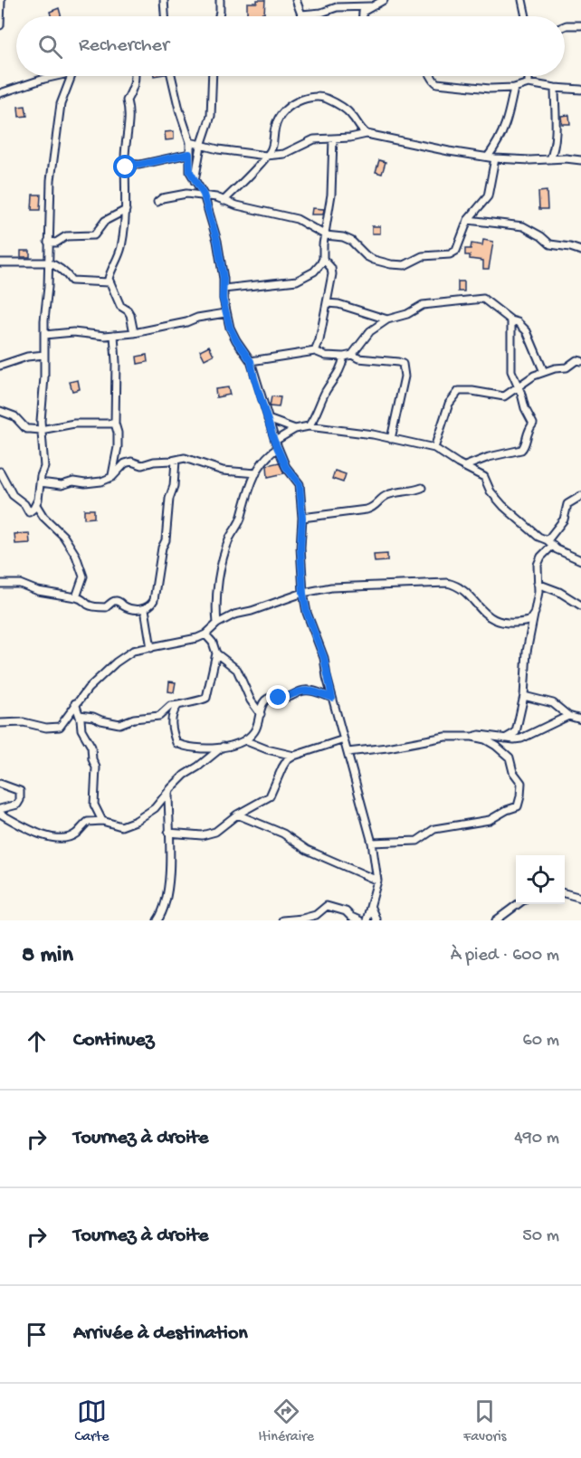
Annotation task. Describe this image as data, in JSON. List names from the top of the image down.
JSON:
{
  "page": {
    "search": "Rechercher",
    "heading": ["8 min", "À pied · 600 m"],
    "list": [
      ["Continuez", "60 m"],
      ["Tournez à droite", "490 m"],
      ["Tournez à droite", "50 m"],
      "Arrivée à destination"
    ],
    "nav": ["Carte", "Itinéraire", "Favoris"]
  }
}
